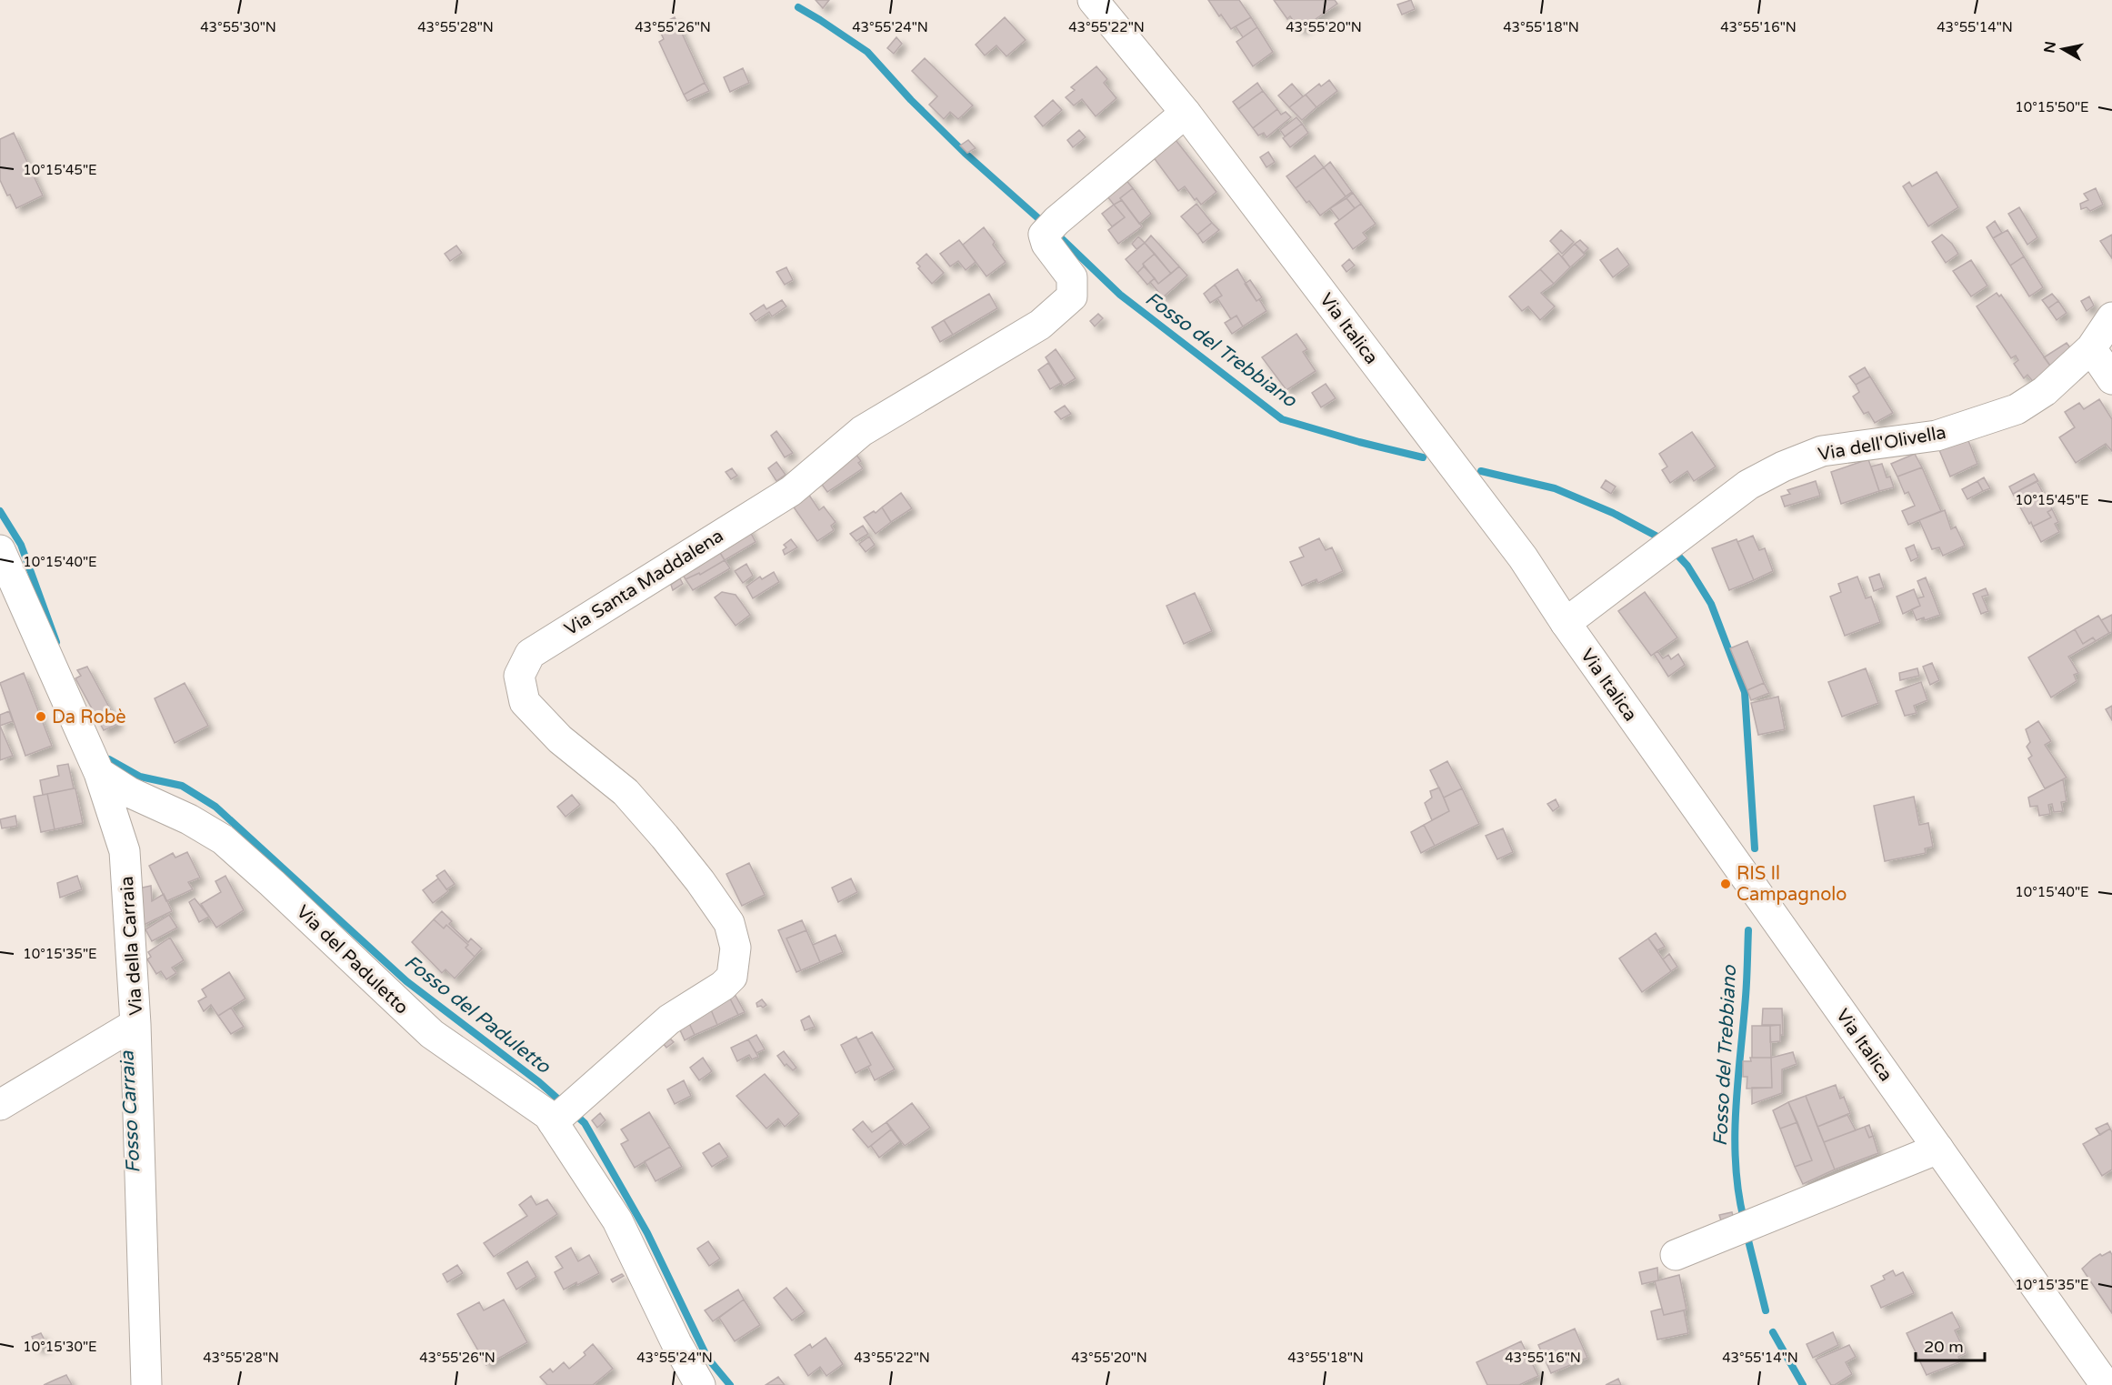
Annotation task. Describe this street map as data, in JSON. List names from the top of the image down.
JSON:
{
  "streets": {
    "street": [
      "Via Italica",
      "Via dell'Olivella",
      "Via Santa Maddalena",
      "Via della Carraia",
      "Via del Paduletto"
    ]
  },
  "crossings": [
    ["Via Italica", "Via dell'Olivella"],
    ["Via Italica", "Via Santa Maddalena"],
    ["Via Santa Maddalena", "Via del Paduletto"],
    ["Via della Carraia", "Via del Paduletto"]
  ],
  "water": ["Fosso del Trebbiano", "Fosso del Paduletto", "Fosso Carraia"],
  "places": ["Da Robè", "RIS Il Campagnolo"],
  "scale_bar": "20 m",
  "north": "left",
  "coordinates": [
    "43°55'30\"N",
    "43°55'28\"N",
    "43°55'26\"N",
    "43°55'24\"N",
    "43°55'22\"N",
    "43°55'20\"N",
    "43°55'18\"N",
    "43°55'16\"N",
    "43°55'14\"N",
    "10°15'50\"E",
    "10°15'45\"E",
    "10°15'40\"E",
    "10°15'35\"E",
    "10°15'30\"E"
  ]
}
